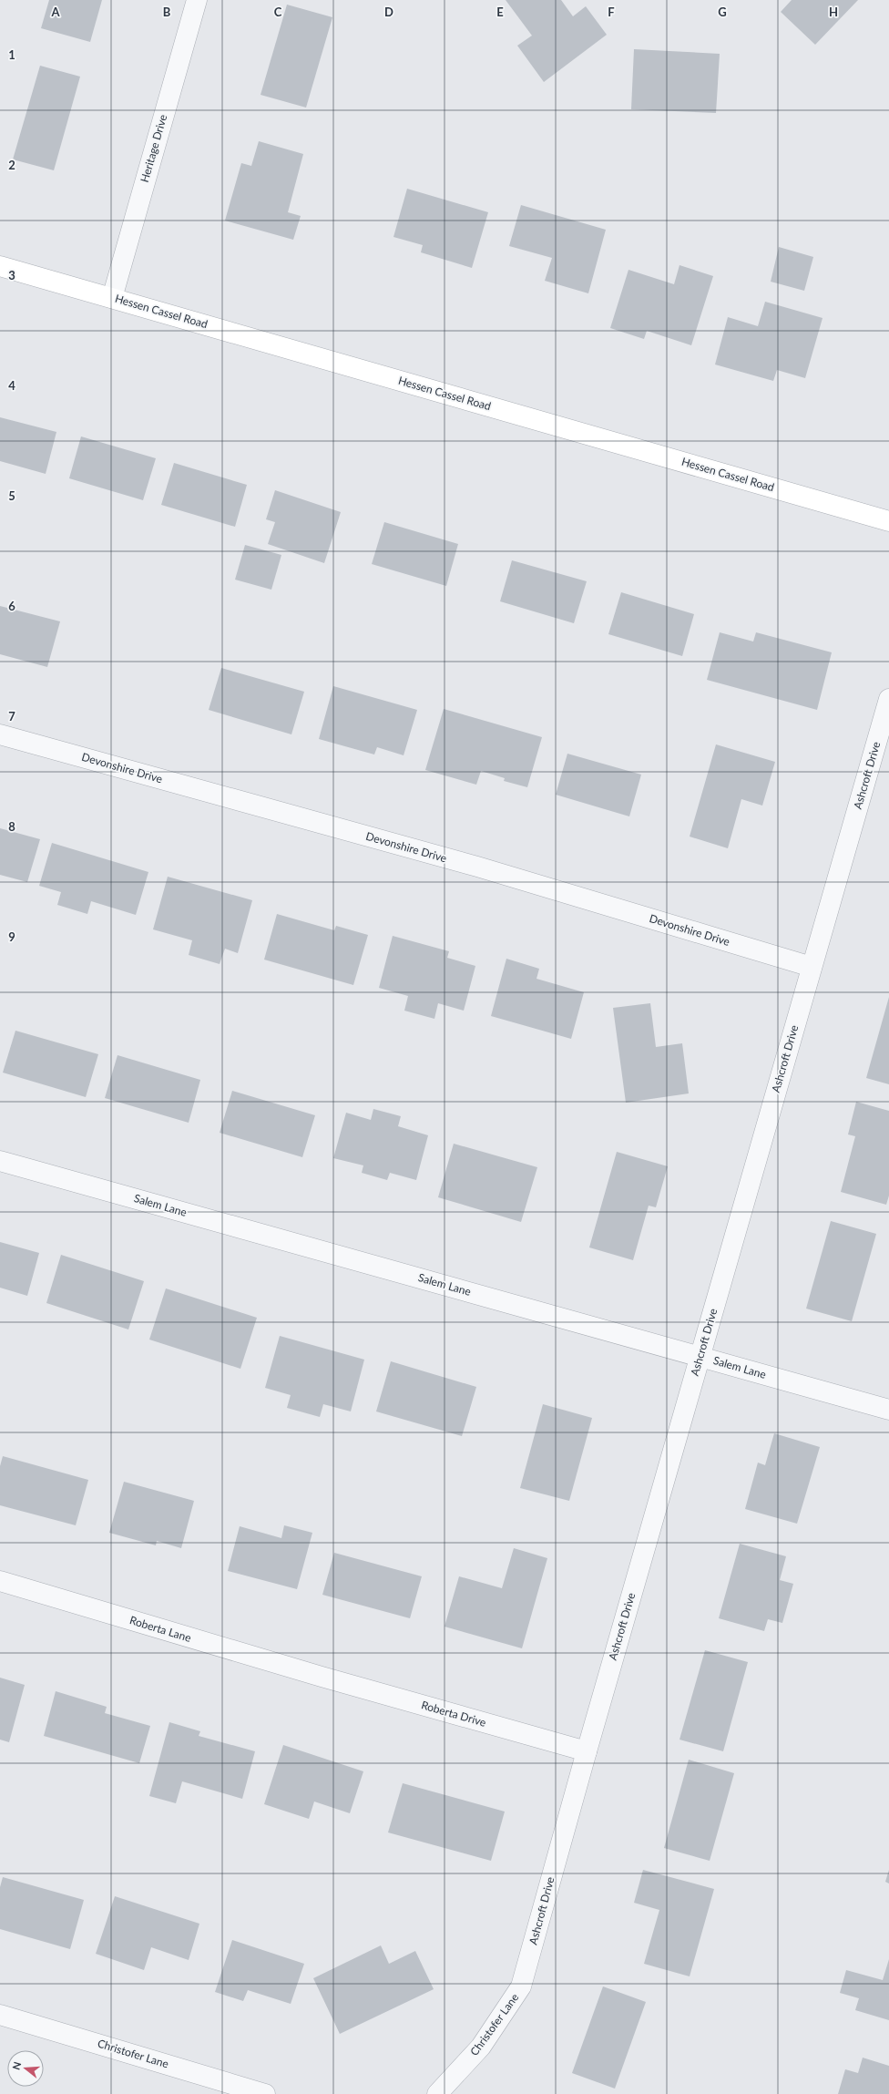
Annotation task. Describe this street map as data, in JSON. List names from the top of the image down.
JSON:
{
  "streets": {
    "main road": ["Hessen Cassel Road"],
    "street": [
      "Heritage Drive",
      "Devonshire Drive",
      "Ashcroft Drive",
      "Salem Lane",
      "Roberta Lane",
      "Roberta Drive",
      "Christofer Lane"
    ]
  },
  "crossings": [
    ["Heritage Drive", "Hessen Cassel Road"],
    ["Devonshire Drive", "Ashcroft Drive"],
    ["Ashcroft Drive", "Salem Lane"],
    ["Ashcroft Drive", "Roberta Drive"],
    ["Ashcroft Drive", "Christofer Lane"],
    ["Roberta Lane", "Roberta Drive"]
  ],
  "north": "left",
  "grid": {
    "columns": [
      "A",
      "B",
      "C",
      "D",
      "E",
      "F",
      "G",
      "H"
    ],
    "rows": [
      "1",
      "2",
      "3",
      "4",
      "5",
      "6",
      "7",
      "8",
      "9"
    ]
  }
}
